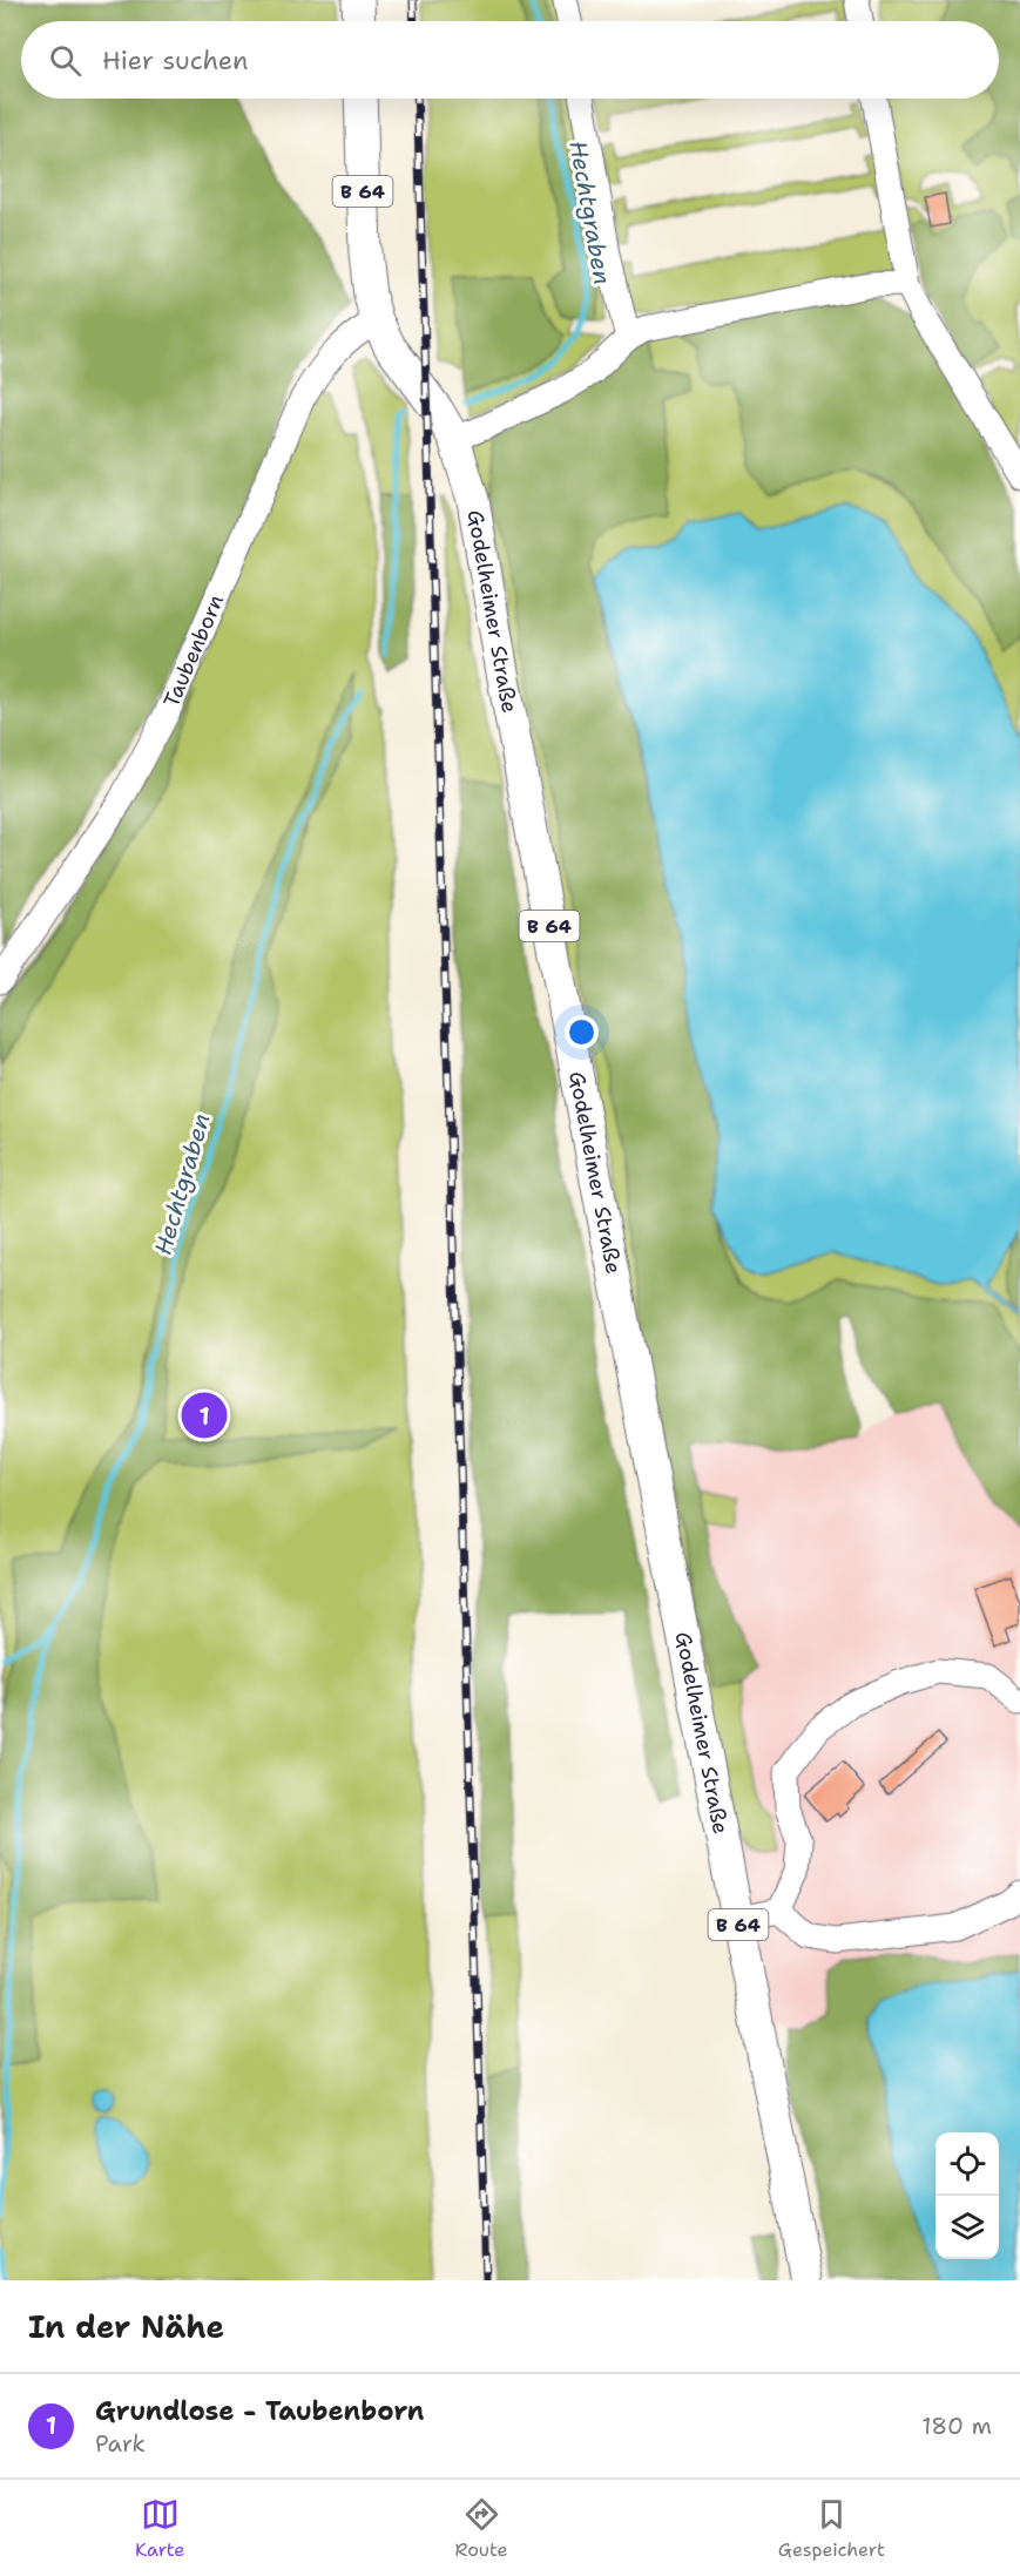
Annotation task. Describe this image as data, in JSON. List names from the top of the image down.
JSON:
{
  "streets": {
    "main road": ["B 64", "Godelheimer Straße"],
    "lane": ["Taubenborn"]
  },
  "crossings": [
    ["Godelheimer Straße", "Taubenborn"]
  ],
  "water": ["Hechtgraben"],
  "page": {
    "search": "Hier suchen",
    "pins": "1",
    "heading": "In der Nähe",
    "list": [
      {
        "mark": "1",
        "name": "Grundlose - Taubenborn",
        "note": "Park",
        "value": "180 m"
      }
    ],
    "nav": ["Karte", "Route", "Gespeichert"]
  }
}
